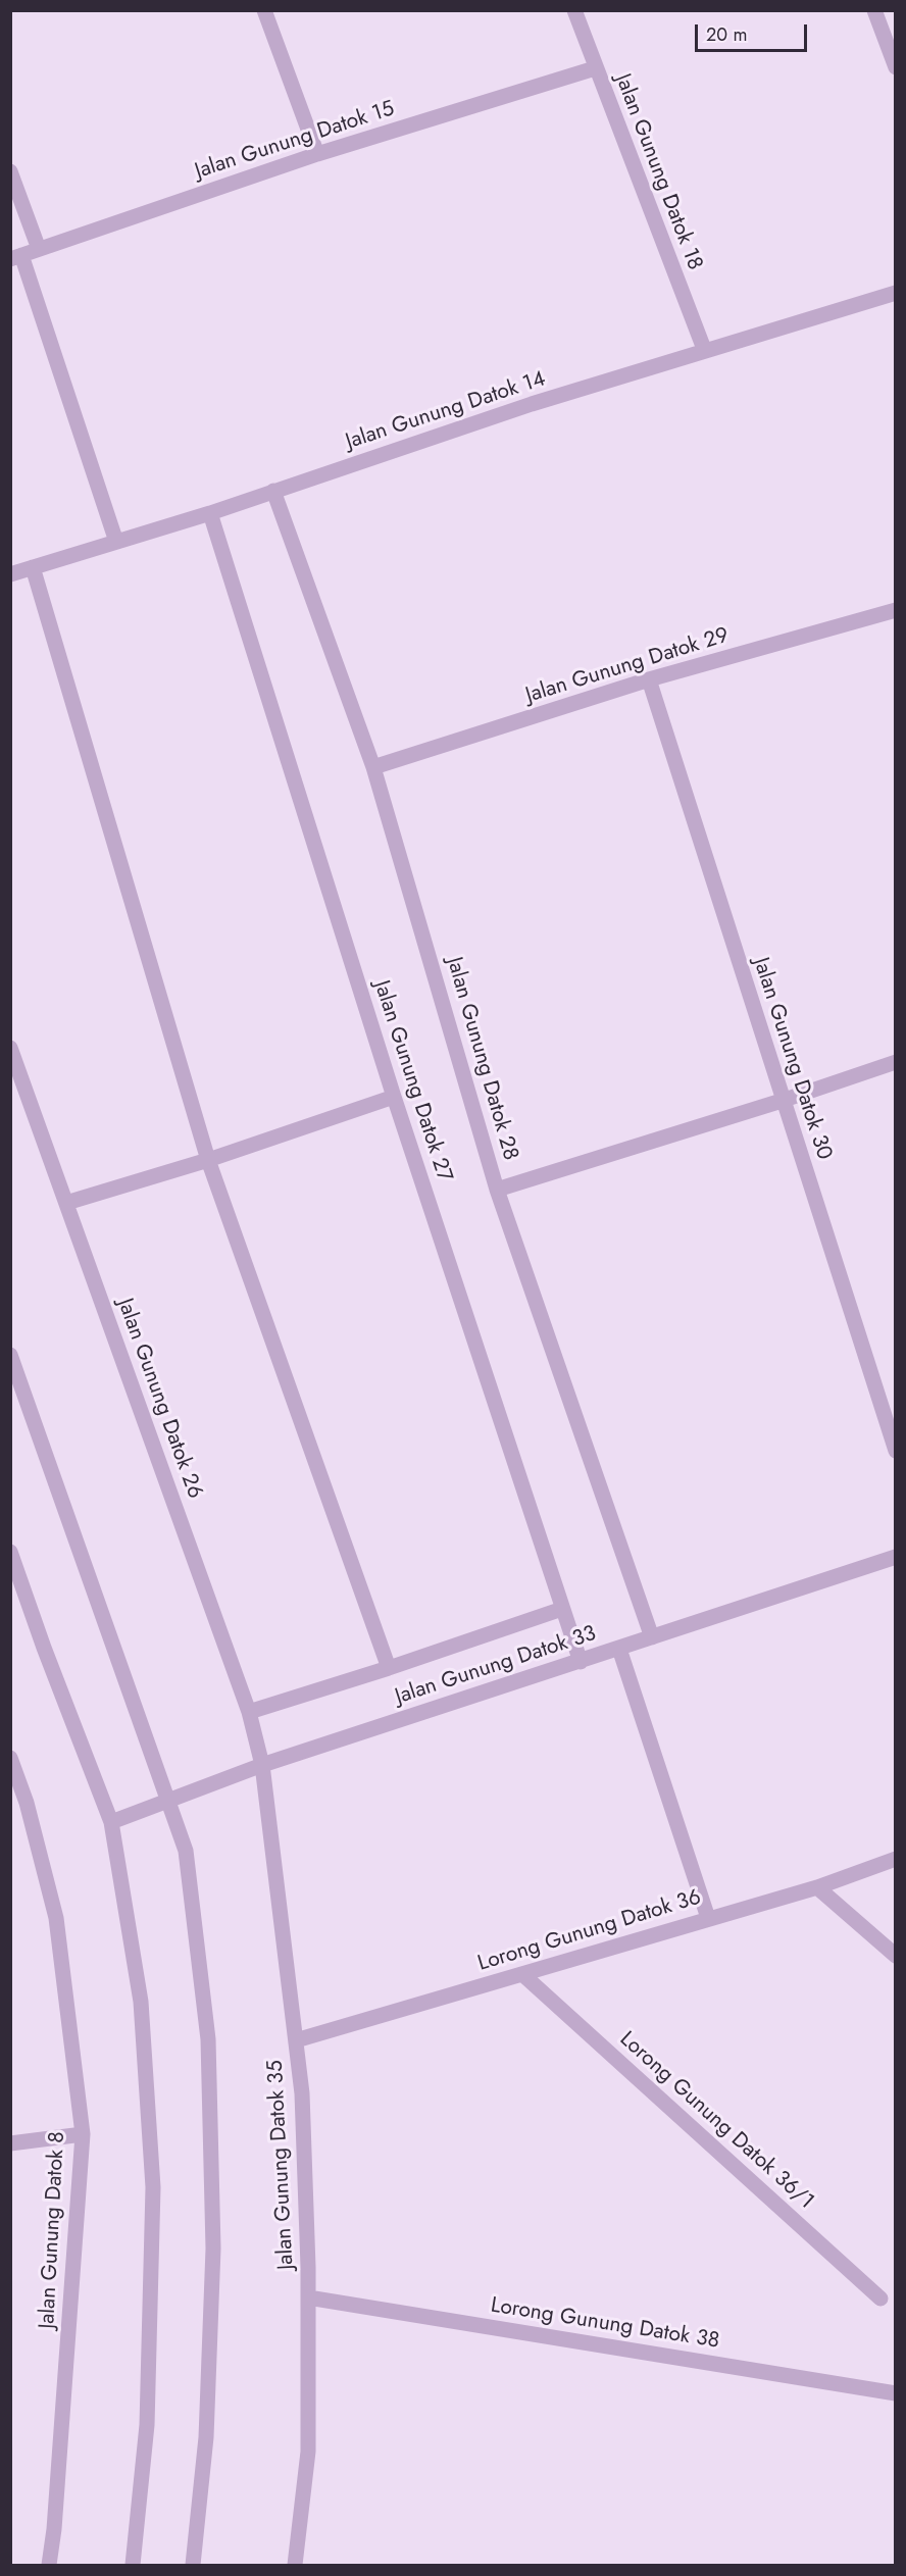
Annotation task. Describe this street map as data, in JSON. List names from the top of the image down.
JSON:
{
  "streets": {
    "street": [
      "Jalan Gunung Datok 15",
      "Jalan Gunung Datok 18",
      "Jalan Gunung Datok 14",
      "Jalan Gunung Datok 29",
      "Jalan Gunung Datok 28",
      "Jalan Gunung Datok 30",
      "Jalan Gunung Datok 27",
      "Jalan Gunung Datok 26",
      "Jalan Gunung Datok 33",
      "Lorong Gunung Datok 36",
      "Lorong Gunung Datok 36/1",
      "Jalan Gunung Datok 35",
      "Jalan Gunung Datok 8",
      "Lorong Gunung Datok 38"
    ]
  },
  "crossings": [
    ["Jalan Gunung Datok 15", "Jalan Gunung Datok 18"],
    ["Jalan Gunung Datok 18", "Jalan Gunung Datok 14"],
    ["Jalan Gunung Datok 14", "Jalan Gunung Datok 28"],
    ["Jalan Gunung Datok 14", "Jalan Gunung Datok 27"],
    ["Jalan Gunung Datok 29", "Jalan Gunung Datok 28"],
    ["Jalan Gunung Datok 29", "Jalan Gunung Datok 30"],
    ["Jalan Gunung Datok 28", "Jalan Gunung Datok 33"],
    ["Jalan Gunung Datok 27", "Jalan Gunung Datok 33"],
    ["Jalan Gunung Datok 26", "Jalan Gunung Datok 33"],
    ["Jalan Gunung Datok 26", "Jalan Gunung Datok 35"],
    ["Jalan Gunung Datok 33", "Jalan Gunung Datok 35"],
    ["Lorong Gunung Datok 36", "Lorong Gunung Datok 36/1"],
    ["Lorong Gunung Datok 36", "Jalan Gunung Datok 35"],
    ["Jalan Gunung Datok 35", "Lorong Gunung Datok 38"]
  ],
  "scale_bar": "20 m"
}
